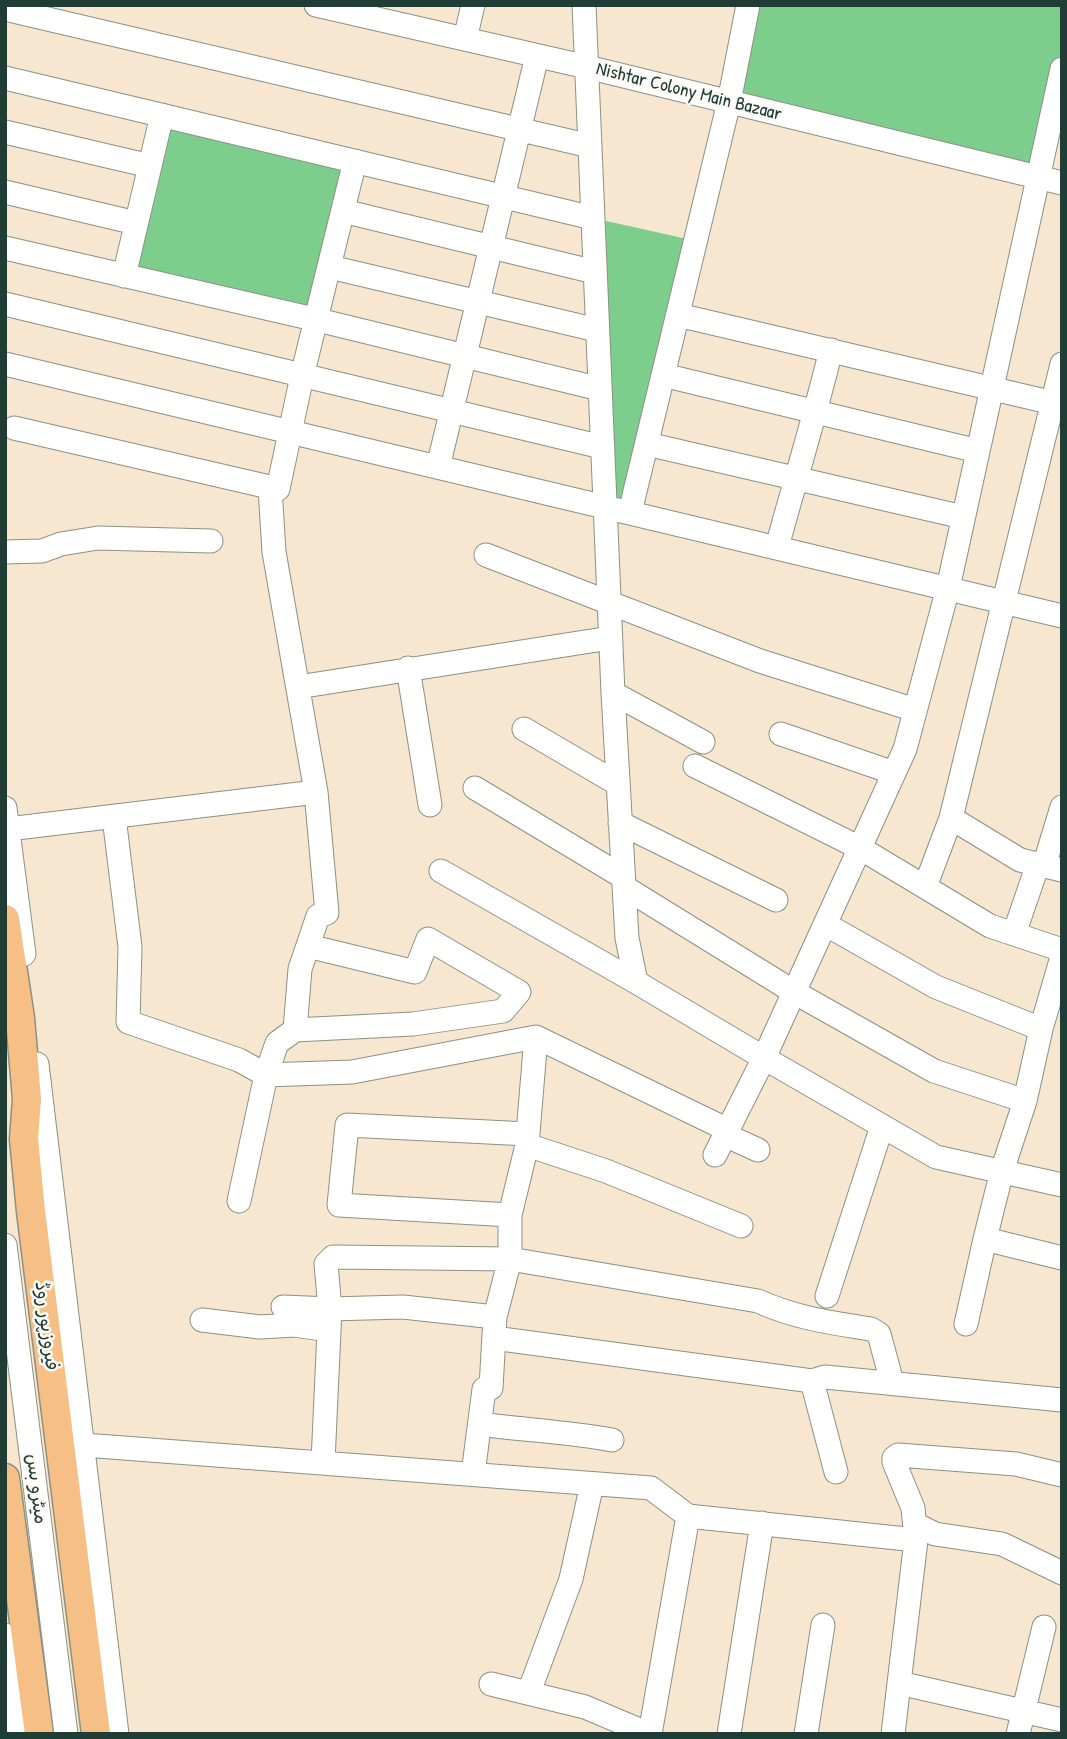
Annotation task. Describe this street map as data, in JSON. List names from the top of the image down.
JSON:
{
  "streets": {
    "main road": ["فیروزپور روڈ"],
    "street": ["Nishtar Colony Main Bazaar", "میٹرو بس"]
  }
}
